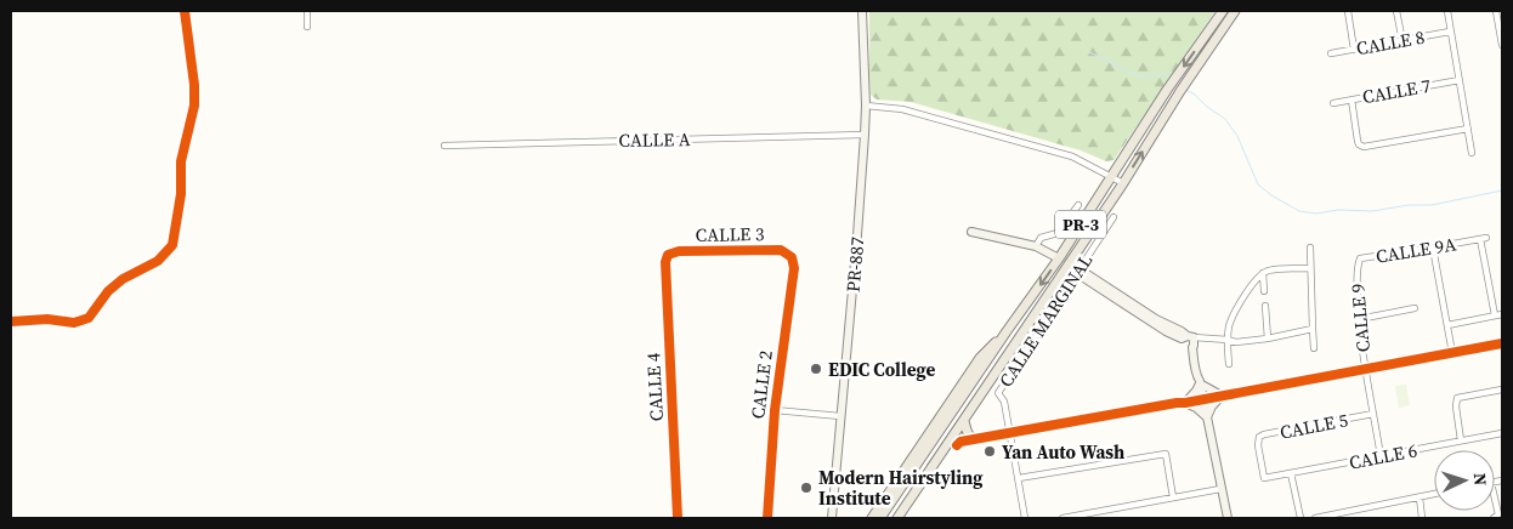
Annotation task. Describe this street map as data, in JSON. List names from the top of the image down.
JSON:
{
  "streets": {
    "main road": ["PR-3"],
    "street": [
      "CALLE 8",
      "CALLE 7",
      "CALLE A",
      "CALLE 3",
      "CALLE 9A",
      "PR-887",
      "CALLE 9",
      "CALLE MARGINAL",
      "CALLE 2",
      "CALLE 4",
      "CALLE 5",
      "CALLE 6"
    ]
  },
  "crossings": [
    ["CALLE A", "PR-887"],
    ["CALLE 3", "CALLE 2"],
    ["CALLE 3", "CALLE 4"],
    ["CALLE 9A", "CALLE 9"],
    ["CALLE 5", "CALLE 6"]
  ],
  "places": ["EDIC College", "Yan Auto Wash", "Modern Hairstyling Institute"],
  "north": "right"
}
